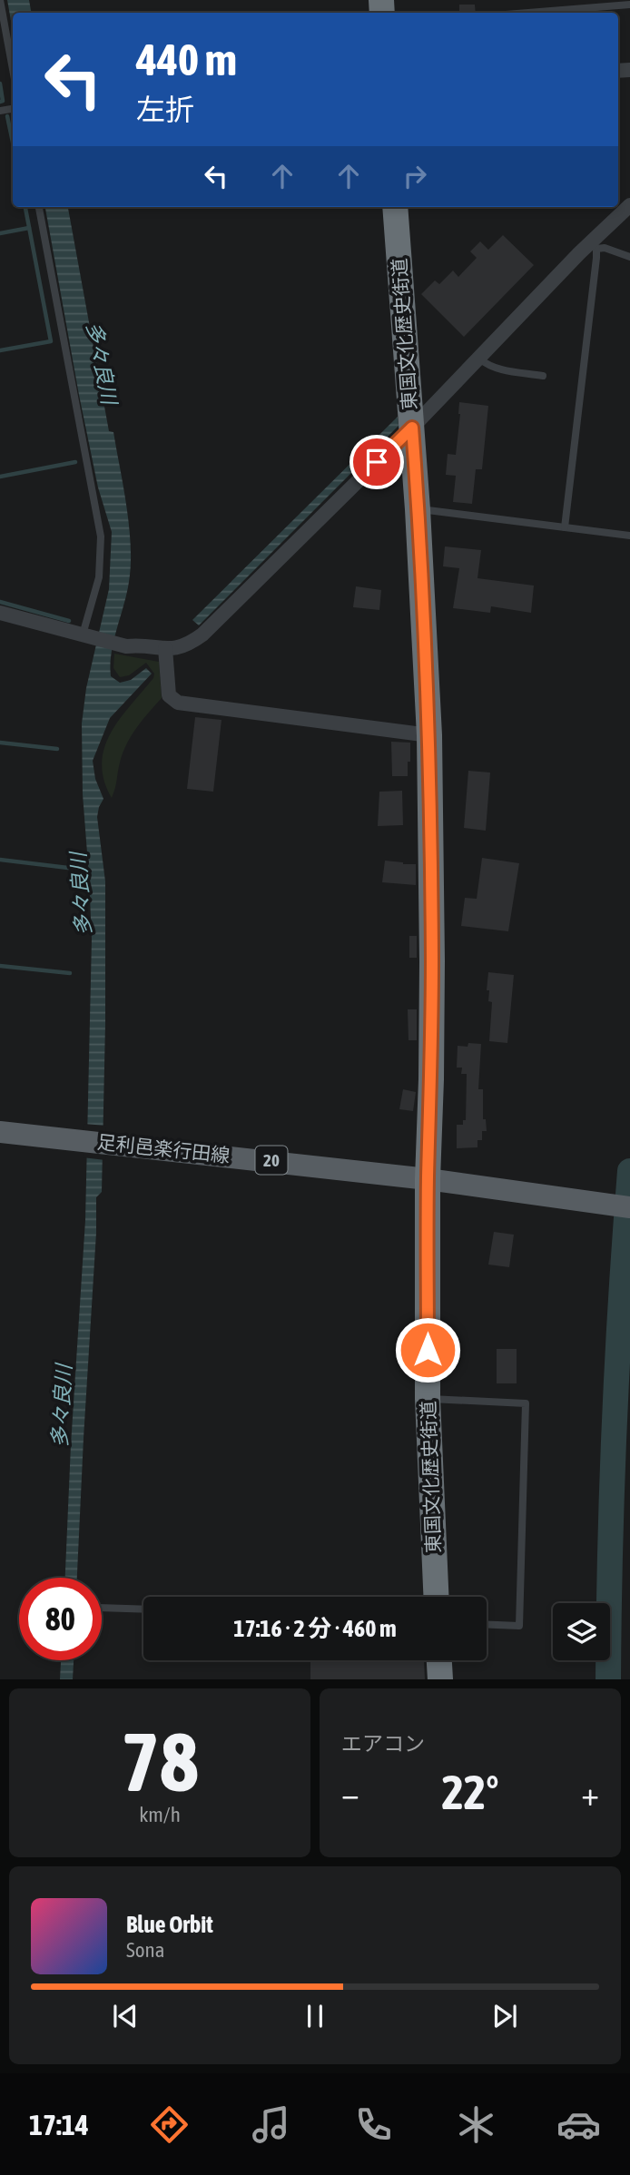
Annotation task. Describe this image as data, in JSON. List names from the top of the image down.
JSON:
{
  "streets": {
    "highway": ["東国文化歴史街道"],
    "main road": ["足利邑楽行田線", "20"]
  },
  "crossings": [
    ["東国文化歴史街道", "足利邑楽行田線"]
  ],
  "water": ["多々良川"],
  "page": {
    "turn": ["440 m", "左折"],
    "limit": "80",
    "trip": "17:16 · 2 分 · 460 m",
    "tile": [
      ["78", "km/h"],
      "エアコン"
    ],
    "heat": ["−", "22°", "+"],
    "song": ["Blue Orbit", "Sona"],
    "tabs": "17:14"
  }
}
